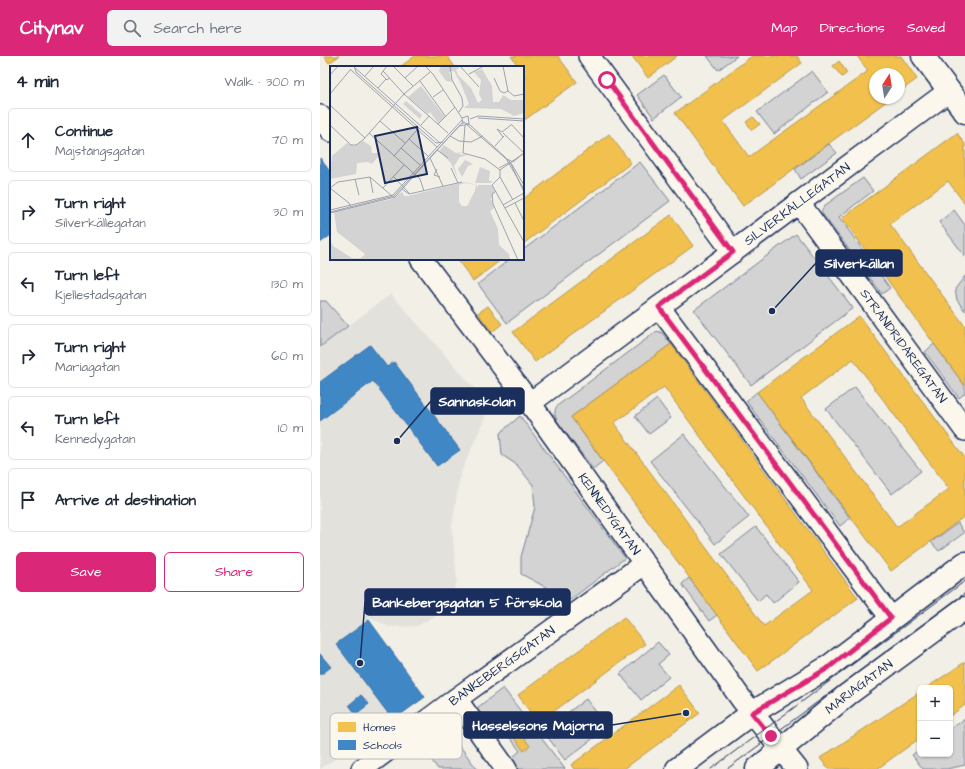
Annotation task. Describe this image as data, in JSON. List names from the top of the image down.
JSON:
{
  "streets": {
    "street": [
      "SILVERKÄLLEGATAN",
      "STRANDRIDAREGATAN",
      "KENNEDYGATAN",
      "BANKEBERGSGATAN",
      "MARIAGATAN"
    ]
  },
  "crossings": [
    ["SILVERKÄLLEGATAN", "STRANDRIDAREGATAN"],
    ["SILVERKÄLLEGATAN", "KENNEDYGATAN"],
    ["KENNEDYGATAN", "BANKEBERGSGATAN"],
    ["KENNEDYGATAN", "MARIAGATAN"]
  ],
  "places": [
    "Silverkällan",
    "Sannaskolan",
    "Bankebergsgatan 5 förskola",
    "Hasselssons Majorna"
  ],
  "legend": ["Homes", "Schools"],
  "north": "top",
  "page": {
    "header": "Citynav",
    "search": "Search here",
    "nav": ["Map", "Directions", "Saved"],
    "heading": ["4 min", "Walk · 300 m"],
    "list": [
      ["Continue", "Majstångsgatan", "70 m"],
      ["Turn right", "Silverkällegatan", "30 m"],
      ["Turn left", "Kjellestadsgatan", "130 m"],
      ["Turn right", "Mariagatan", "60 m"],
      ["Turn left", "Kennedygatan", "10 m"],
      "Arrive at destination"
    ],
    "buttons": ["Save", "Share"],
    "map_buttons": ["+", "−"]
  }
}
